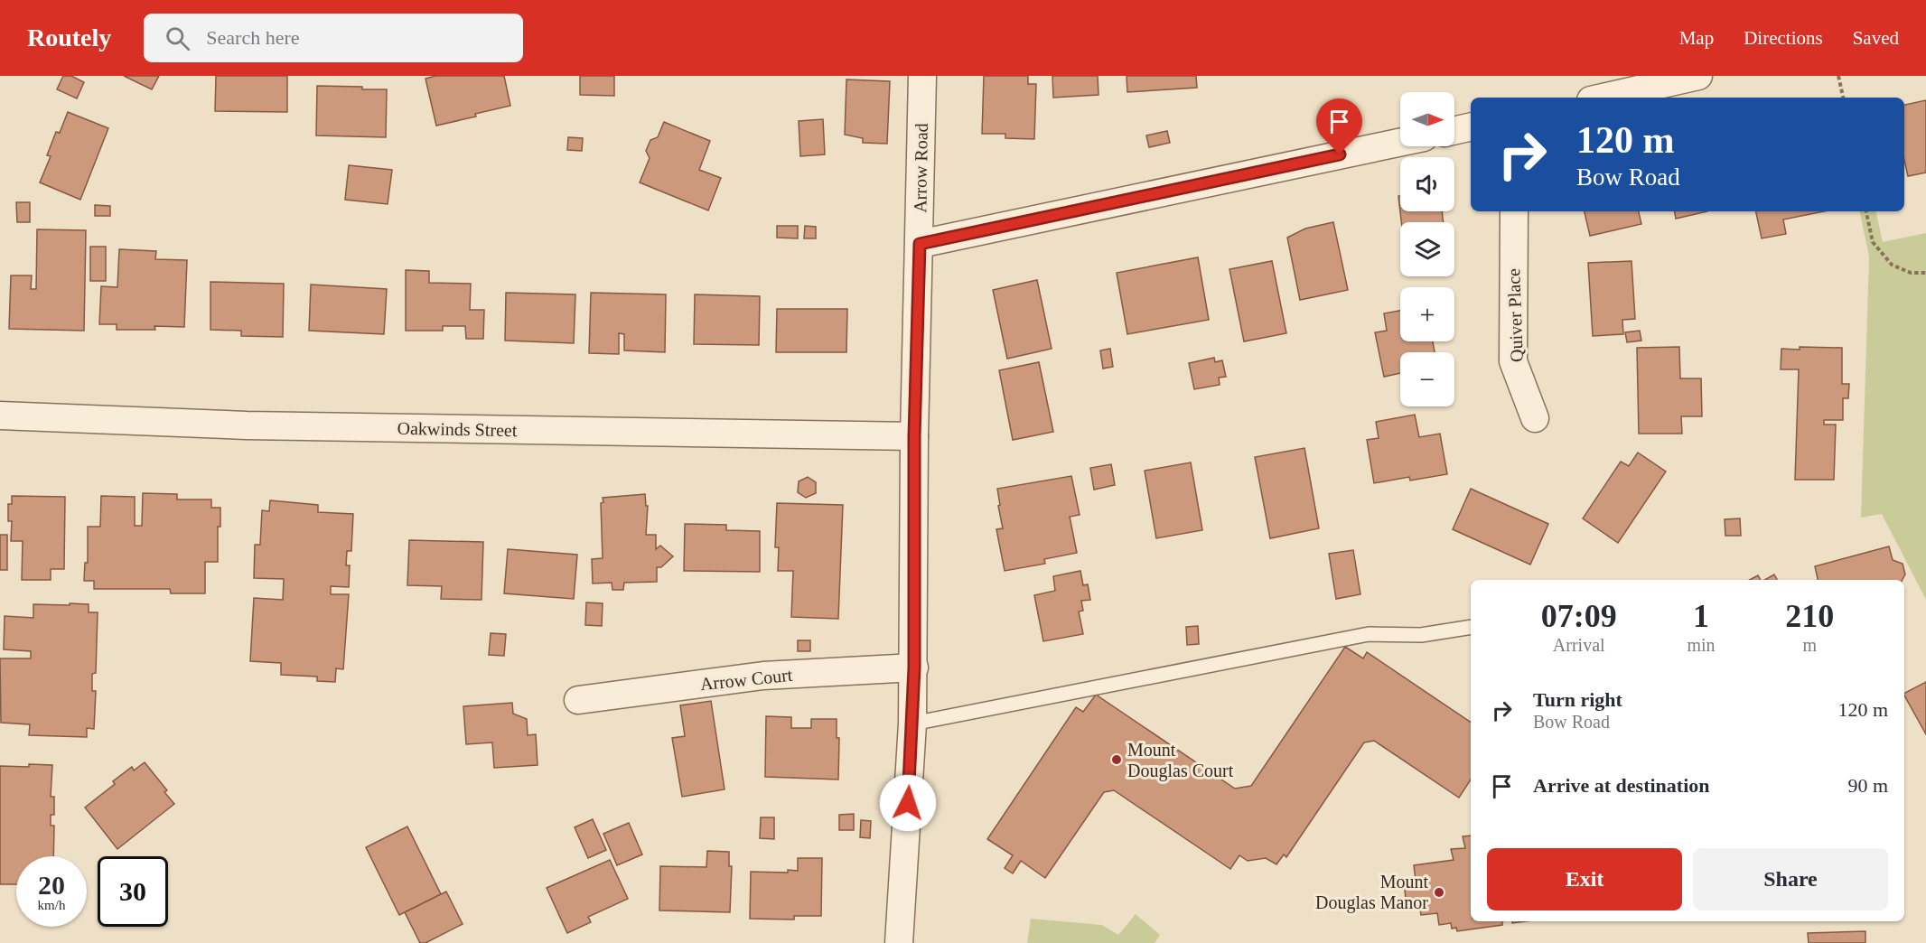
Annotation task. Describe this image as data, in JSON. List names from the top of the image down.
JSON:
{
  "streets": {
    "street": [
      "Arrow Road",
      "Quiver Place",
      "Oakwinds Street",
      "Arrow Court"
    ]
  },
  "crossings": [
    ["Arrow Road", "Oakwinds Street"],
    ["Arrow Road", "Arrow Court"]
  ],
  "places": ["Mount Douglas Court", "Mount Douglas Manor"],
  "north": "right",
  "page": {
    "header": "Routely",
    "search": "Search here",
    "nav": ["Map", "Directions", "Saved"],
    "map_buttons": ["+", "−"],
    "turn": ["120 m", "Bow Road"],
    "eta": [
      "07:09",
      "Arrival",
      "1",
      "min",
      "210",
      "m"
    ],
    "list": [
      {
        "name": "Turn right",
        "note": "Bow Road",
        "value": "120 m"
      },
      {
        "name": "Arrive at destination",
        "value": "90 m"
      }
    ],
    "buttons": ["Exit", "Share"],
    "speed": "20 km/h",
    "limit": "30"
  }
}
